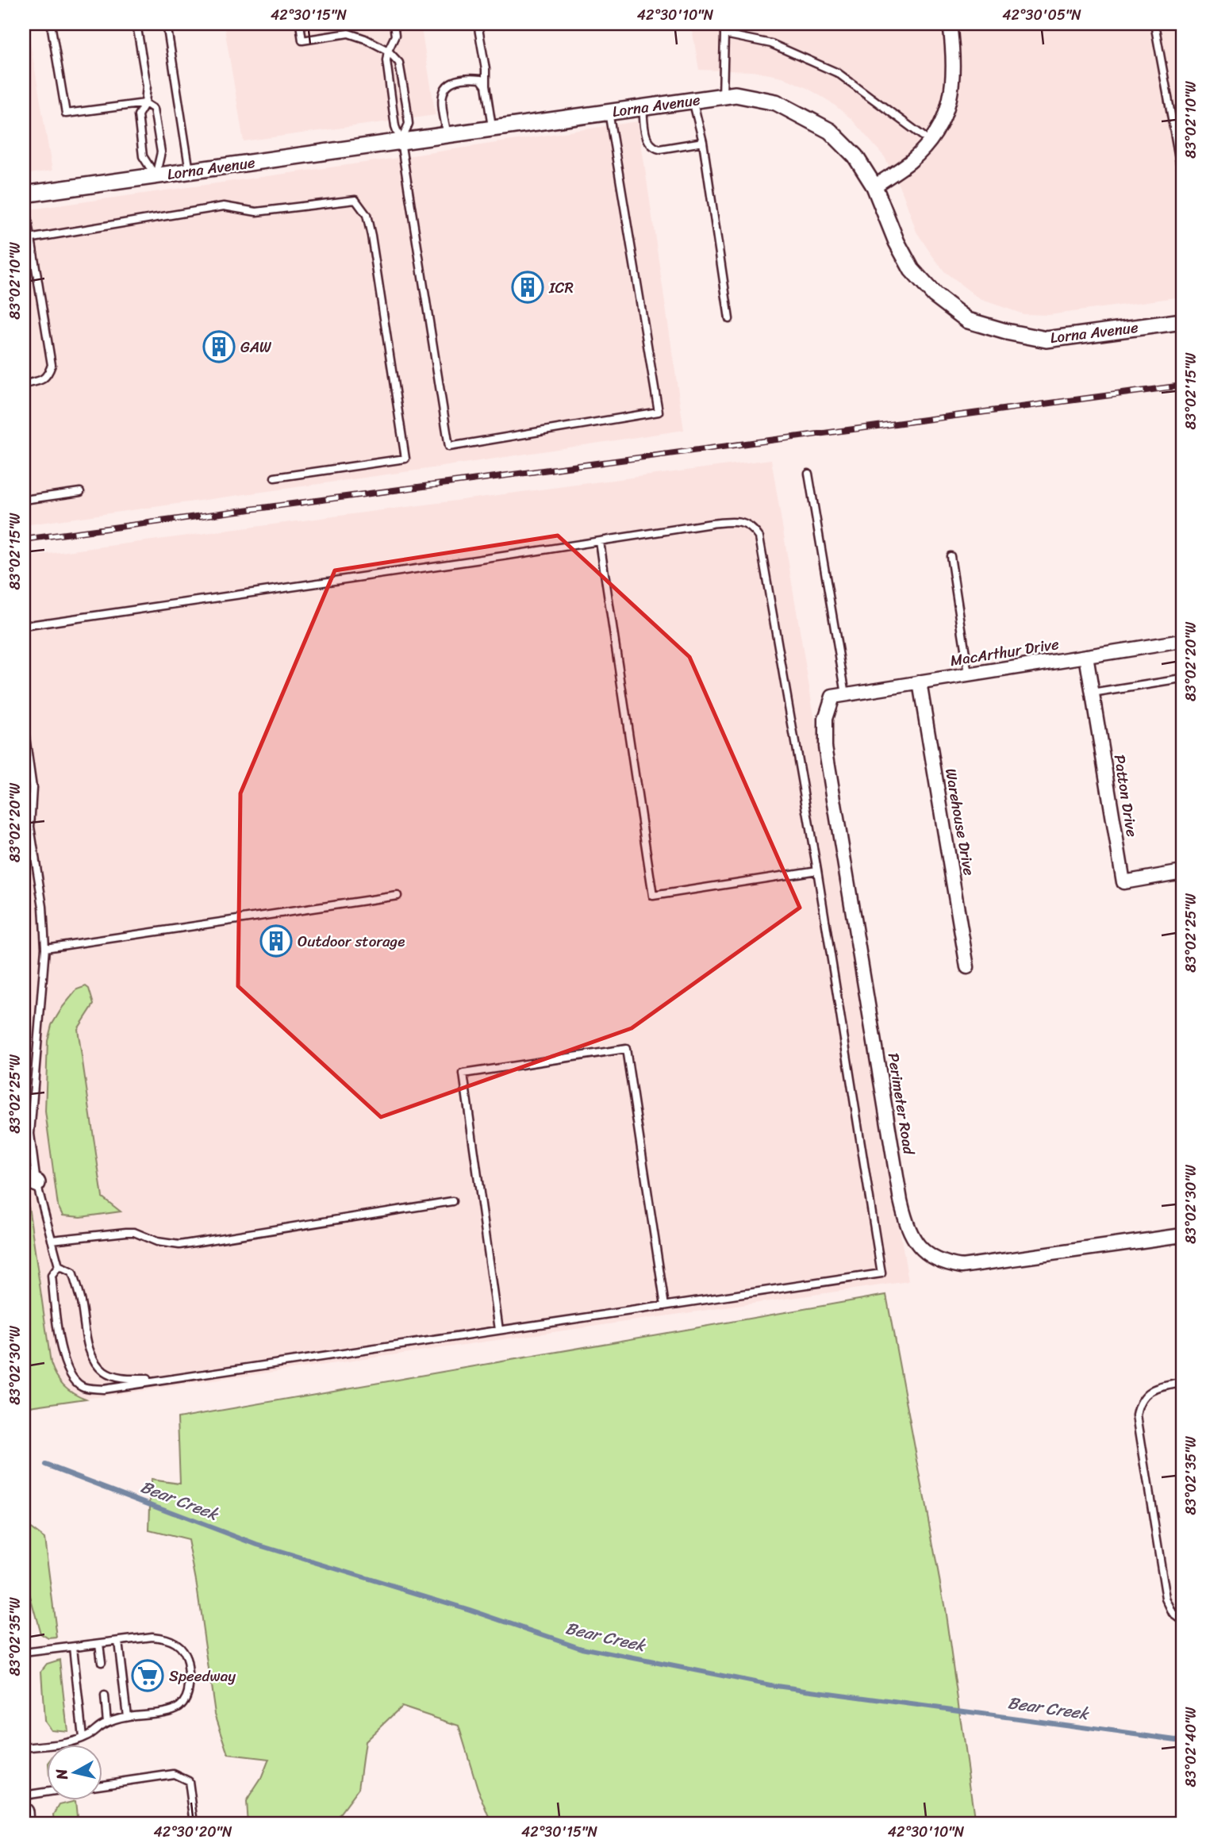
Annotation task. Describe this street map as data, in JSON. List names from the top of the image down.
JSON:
{
  "streets": {
    "street": [
      "Lorna Avenue",
      "MacArthur Drive",
      "Patton Drive",
      "Warehouse Drive",
      "Perimeter Road"
    ]
  },
  "crossings": [
    ["MacArthur Drive", "Patton Drive"],
    ["MacArthur Drive", "Warehouse Drive"],
    ["MacArthur Drive", "Perimeter Road"]
  ],
  "water": ["Bear Creek"],
  "places": {
    "building": ["ICR", "GAW", "Outdoor storage"],
    "supermarket": ["Speedway"]
  },
  "north": "left",
  "coordinates": [
    "42°30'15\"N",
    "42°30'10\"N",
    "42°30'05\"N",
    "83°02'10\"W",
    "83°02'15\"W",
    "83°02'20\"W",
    "83°02'25\"W",
    "83°02'30\"W",
    "83°02'35\"W",
    "83°02'40\"W",
    "42°30'20\"N"
  ]
}
